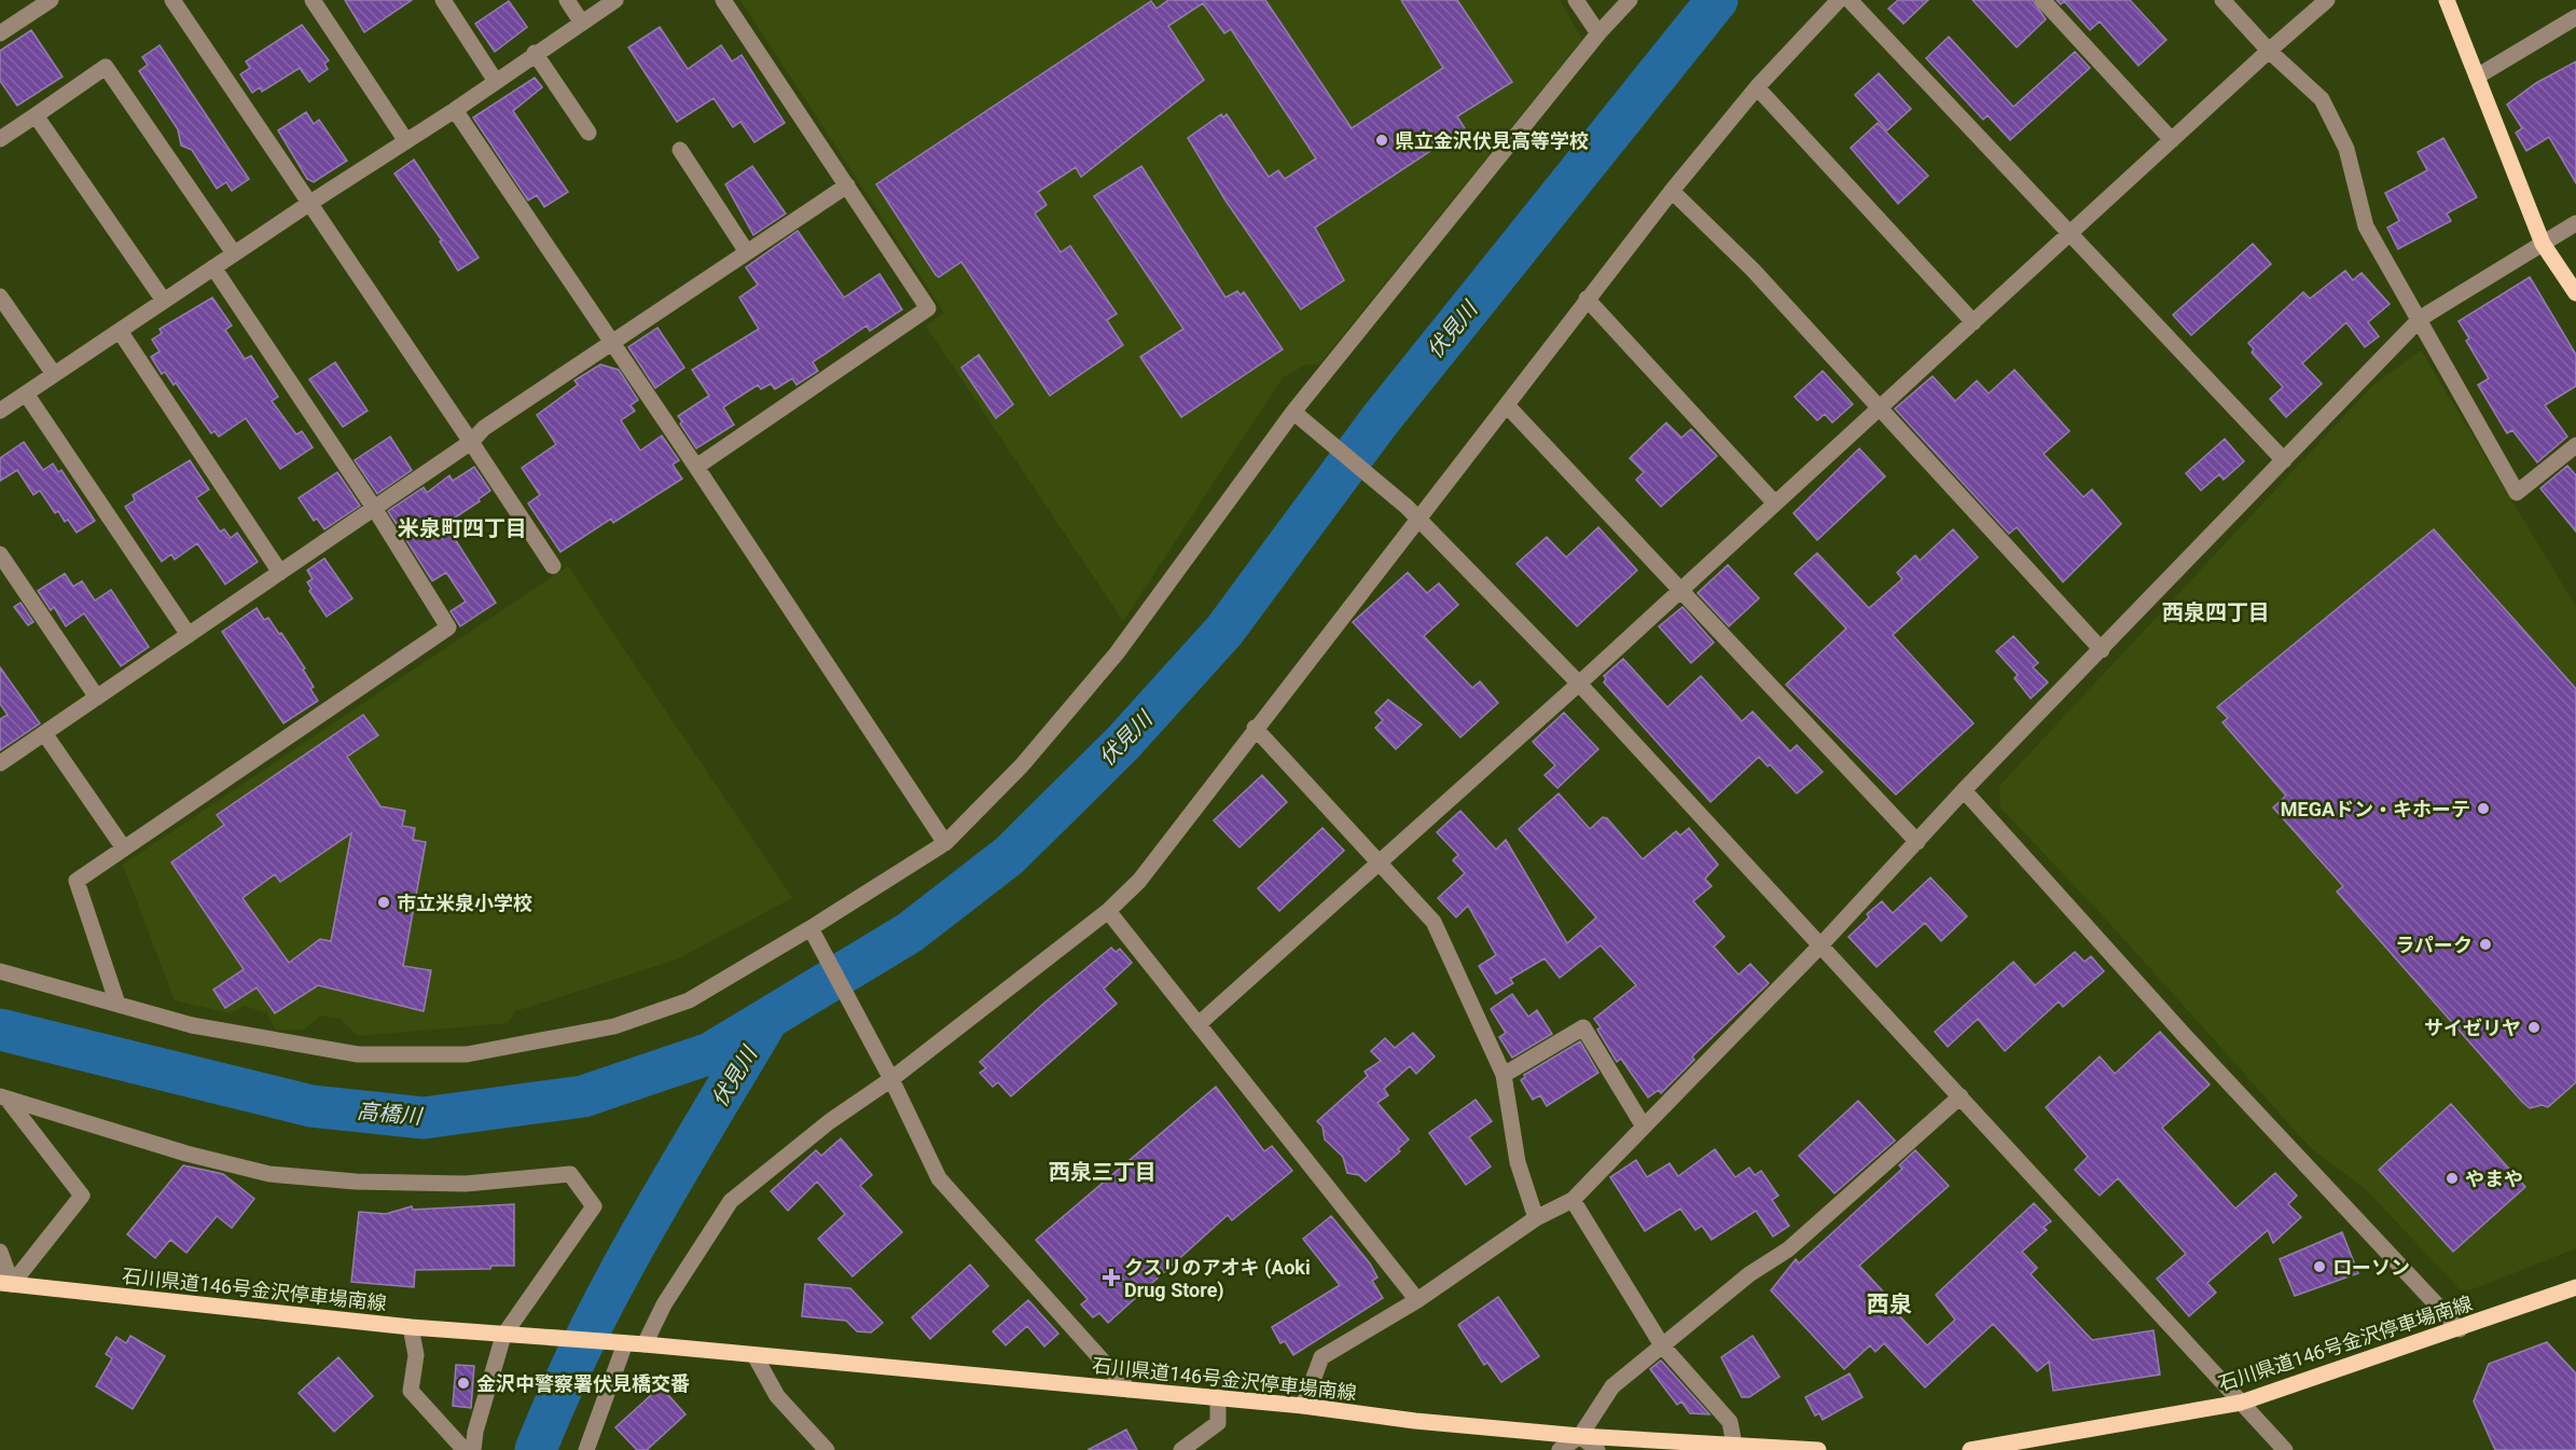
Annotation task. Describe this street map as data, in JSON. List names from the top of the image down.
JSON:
{
  "streets": {
    "main road": ["石川県道146号金沢停車場南線"]
  },
  "districts": [
    "米泉町四丁目",
    "西泉四丁目",
    "西泉三丁目",
    "西泉"
  ],
  "water": ["伏見川", "高橋川"],
  "places": {
    "other": [
      "県立金沢伏見高等学校",
      "MEGAドン・キホーテ",
      "市立米泉小学校",
      "ラパーク",
      "サイゼリヤ",
      "やまや",
      "ローソン",
      "金沢中警察署伏見橋交番"
    ],
    "health": ["クスリのアオキ (Aoki Drug Store)"]
  }
}
